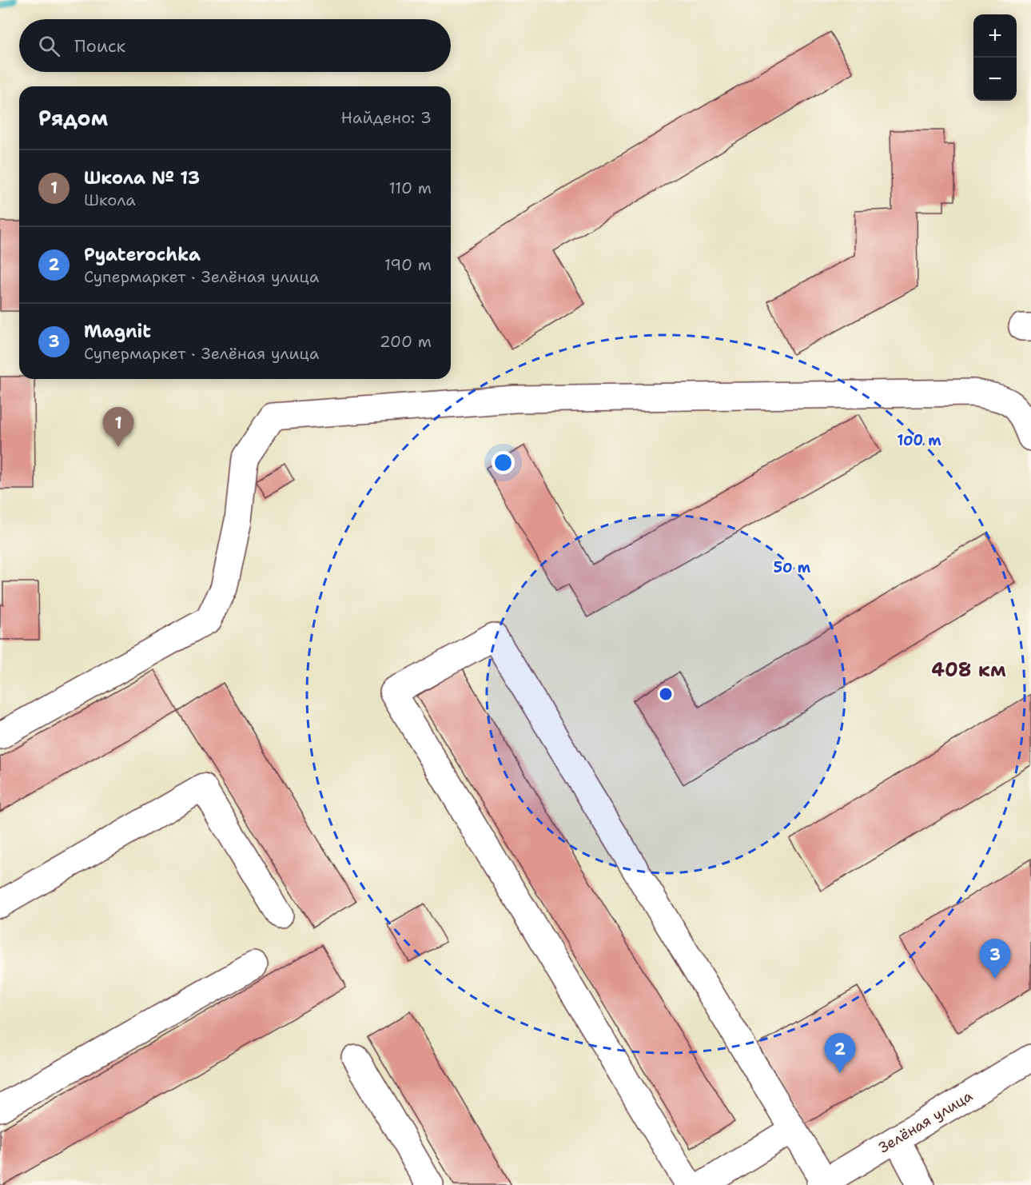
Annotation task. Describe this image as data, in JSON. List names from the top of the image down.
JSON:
{
  "streets": {
    "street": ["Зелёная улица"]
  },
  "districts": ["408 км"],
  "page": {
    "map_buttons": ["+", "−"],
    "search": "Поиск",
    "heading": ["Рядом", "Найдено: 3"],
    "list": [
      {
        "mark": "1",
        "name": "Школа № 13",
        "note": "Школа",
        "value": "110 m"
      },
      {
        "mark": "2",
        "name": "Pyaterochka",
        "note": "Супермаркет · Зелёная улица",
        "value": "190 m"
      },
      {
        "mark": "3",
        "name": "Magnit",
        "note": "Супермаркет · Зелёная улица",
        "value": "200 m"
      }
    ],
    "pins": ["1", "3", "2"]
  },
  "rings": ["100 m", "50 m"]
}
